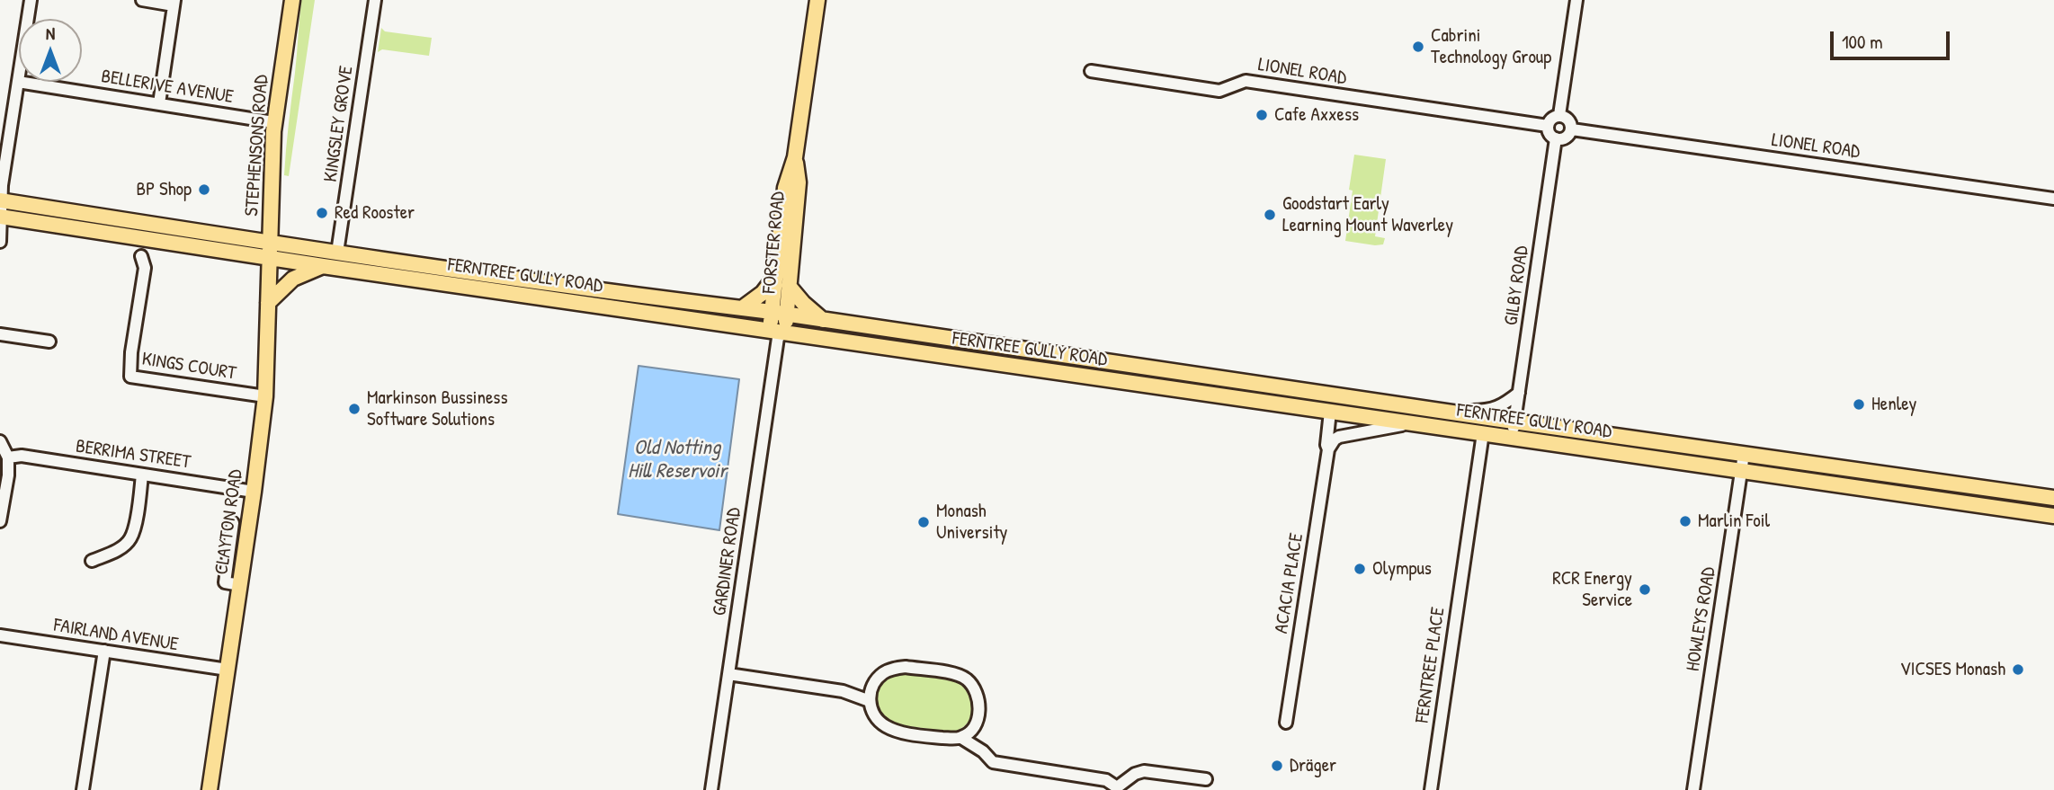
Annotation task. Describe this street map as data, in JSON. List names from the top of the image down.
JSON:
{
  "streets": {
    "main road": [
      "STEPHENSONS ROAD",
      "FORSTER ROAD",
      "FERNTREE GULLY ROAD",
      "CLAYTON ROAD"
    ],
    "street": [
      "LIONEL ROAD",
      "BELLERIVE AVENUE",
      "KINGSLEY GROVE",
      "GILBY ROAD",
      "KINGS COURT",
      "BERRIMA STREET",
      "GARDINER ROAD",
      "ACACIA PLACE",
      "HOWLEYS ROAD",
      "FAIRLAND AVENUE",
      "FERNTREE PLACE"
    ]
  },
  "crossings": [
    ["LIONEL ROAD", "GILBY ROAD"],
    ["BELLERIVE AVENUE", "STEPHENSONS ROAD"],
    ["KINGSLEY GROVE", "FERNTREE GULLY ROAD"],
    ["STEPHENSONS ROAD", "FERNTREE GULLY ROAD"],
    ["STEPHENSONS ROAD", "CLAYTON ROAD"],
    ["FORSTER ROAD", "FERNTREE GULLY ROAD"],
    ["FORSTER ROAD", "GARDINER ROAD"],
    ["FERNTREE GULLY ROAD", "GILBY ROAD"],
    ["FERNTREE GULLY ROAD", "CLAYTON ROAD"],
    ["FERNTREE GULLY ROAD", "GARDINER ROAD"],
    ["FERNTREE GULLY ROAD", "ACACIA PLACE"],
    ["FERNTREE GULLY ROAD", "HOWLEYS ROAD"],
    ["FERNTREE GULLY ROAD", "FERNTREE PLACE"],
    ["KINGS COURT", "CLAYTON ROAD"],
    ["BERRIMA STREET", "CLAYTON ROAD"],
    ["CLAYTON ROAD", "FAIRLAND AVENUE"]
  ],
  "water": ["Old Notting Hill Reservoir"],
  "places": [
    "Cabrini Technology Group",
    "Cafe Axxess",
    "BP Shop",
    "Red Rooster",
    "Goodstart Early Learning Mount Waverley",
    "Henley",
    "Markinson Bussiness Software Solutions",
    "Marlin Foil",
    "Monash University",
    "Olympus",
    "RCR Energy Service",
    "VICSES Monash",
    "Dräger"
  ],
  "scale_bar": "100 m",
  "north": "top"
}
